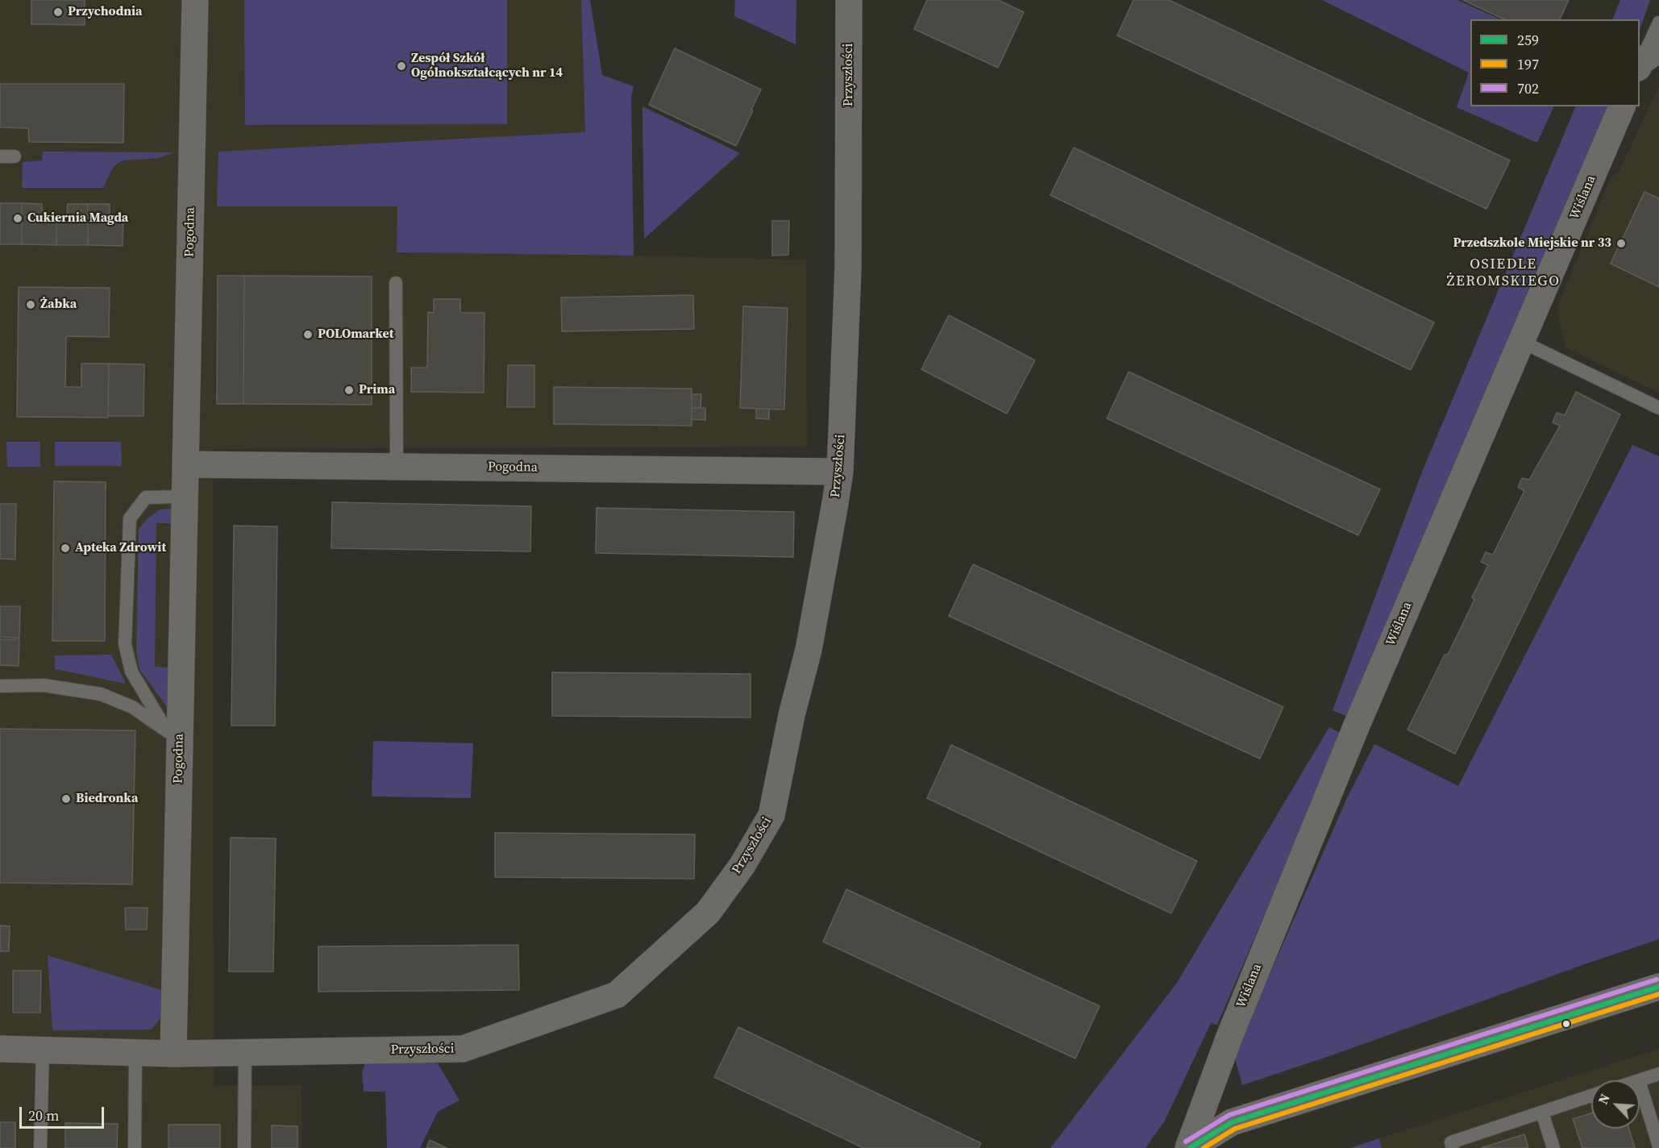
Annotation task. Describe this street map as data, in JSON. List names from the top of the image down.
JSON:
{
  "streets": {
    "street": ["Przyszłości", "Wiślana", "Pogodna"]
  },
  "crossings": [
    ["Przyszłości", "Pogodna"]
  ],
  "districts": ["OSIEDLE ŻEROMSKIEGO"],
  "places": [
    "Przychodnia",
    "Zespół Szkół Ogólnokształcących nr 14",
    "Cukiernia Magda",
    "Przedszkole Miejskie nr 33",
    "Żabka",
    "POLOmarket",
    "Prima",
    "Apteka Zdrowit",
    "Biedronka"
  ],
  "lines": ["transit line 702", "transit line 259", "transit line 197"],
  "legend": ["259", "197", "702"],
  "scale_bar": "20 m",
  "north": "top left"
}
